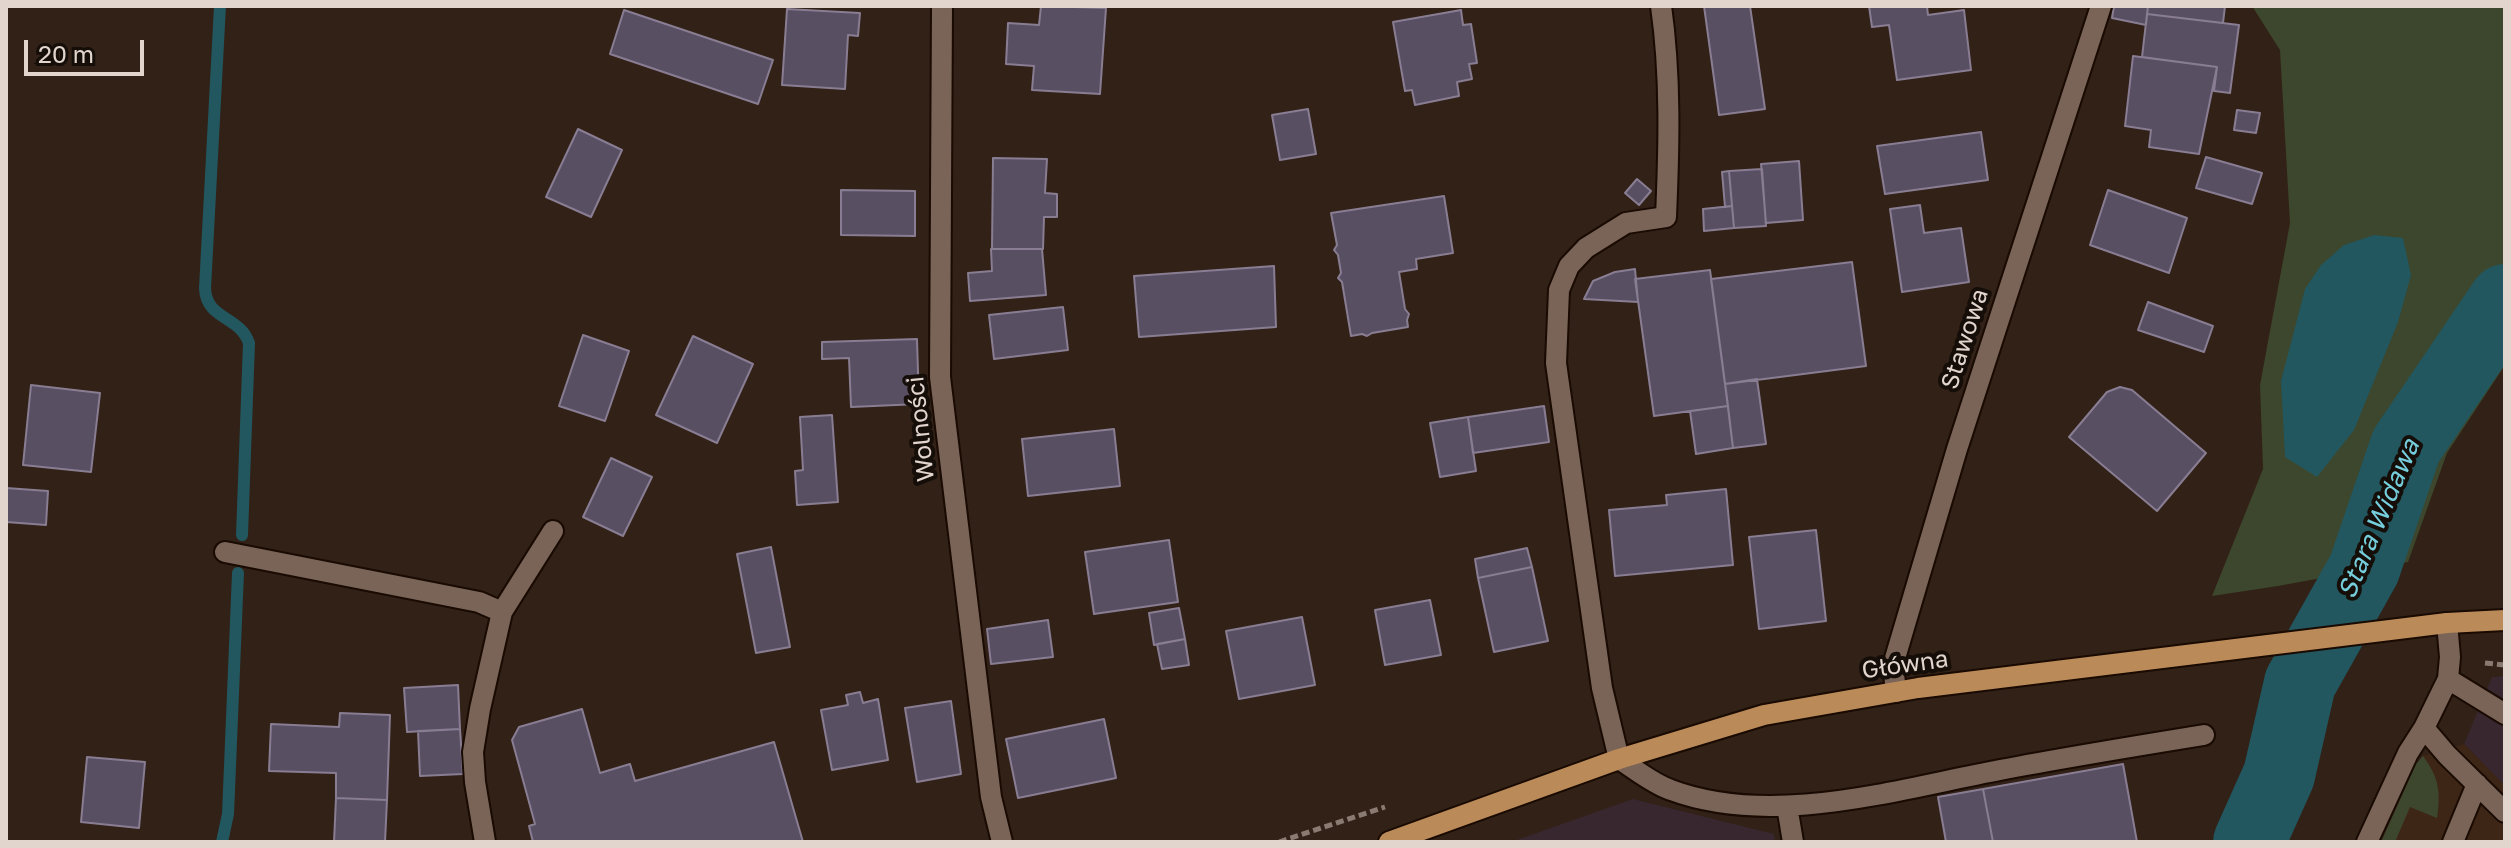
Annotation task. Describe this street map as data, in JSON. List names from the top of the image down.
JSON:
{
  "streets": {
    "main road": ["Główna"],
    "street": ["Stawowa", "Wolności"]
  },
  "crossings": [
    ["Stawowa", "Główna"]
  ],
  "water": ["Stara Widawa"],
  "scale_bar": "20 m"
}
